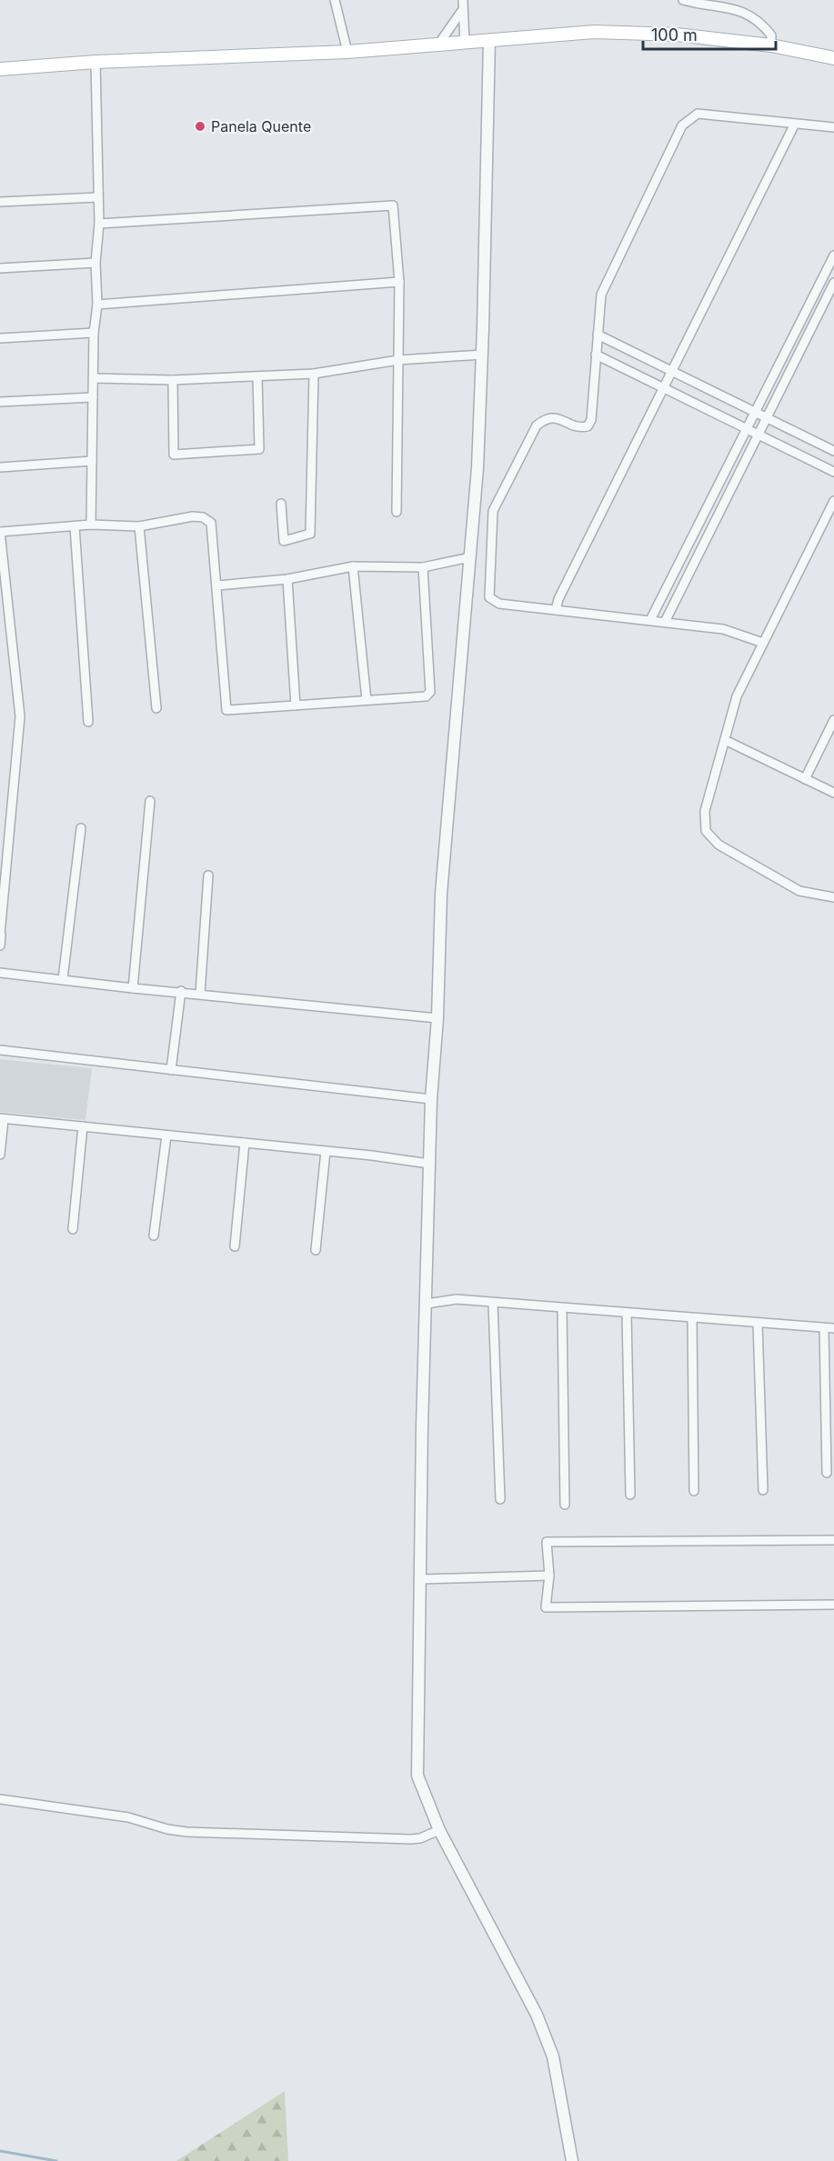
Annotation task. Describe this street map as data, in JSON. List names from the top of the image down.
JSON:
{
  "places": ["Panela Quente"],
  "scale_bar": "100 m"
}
